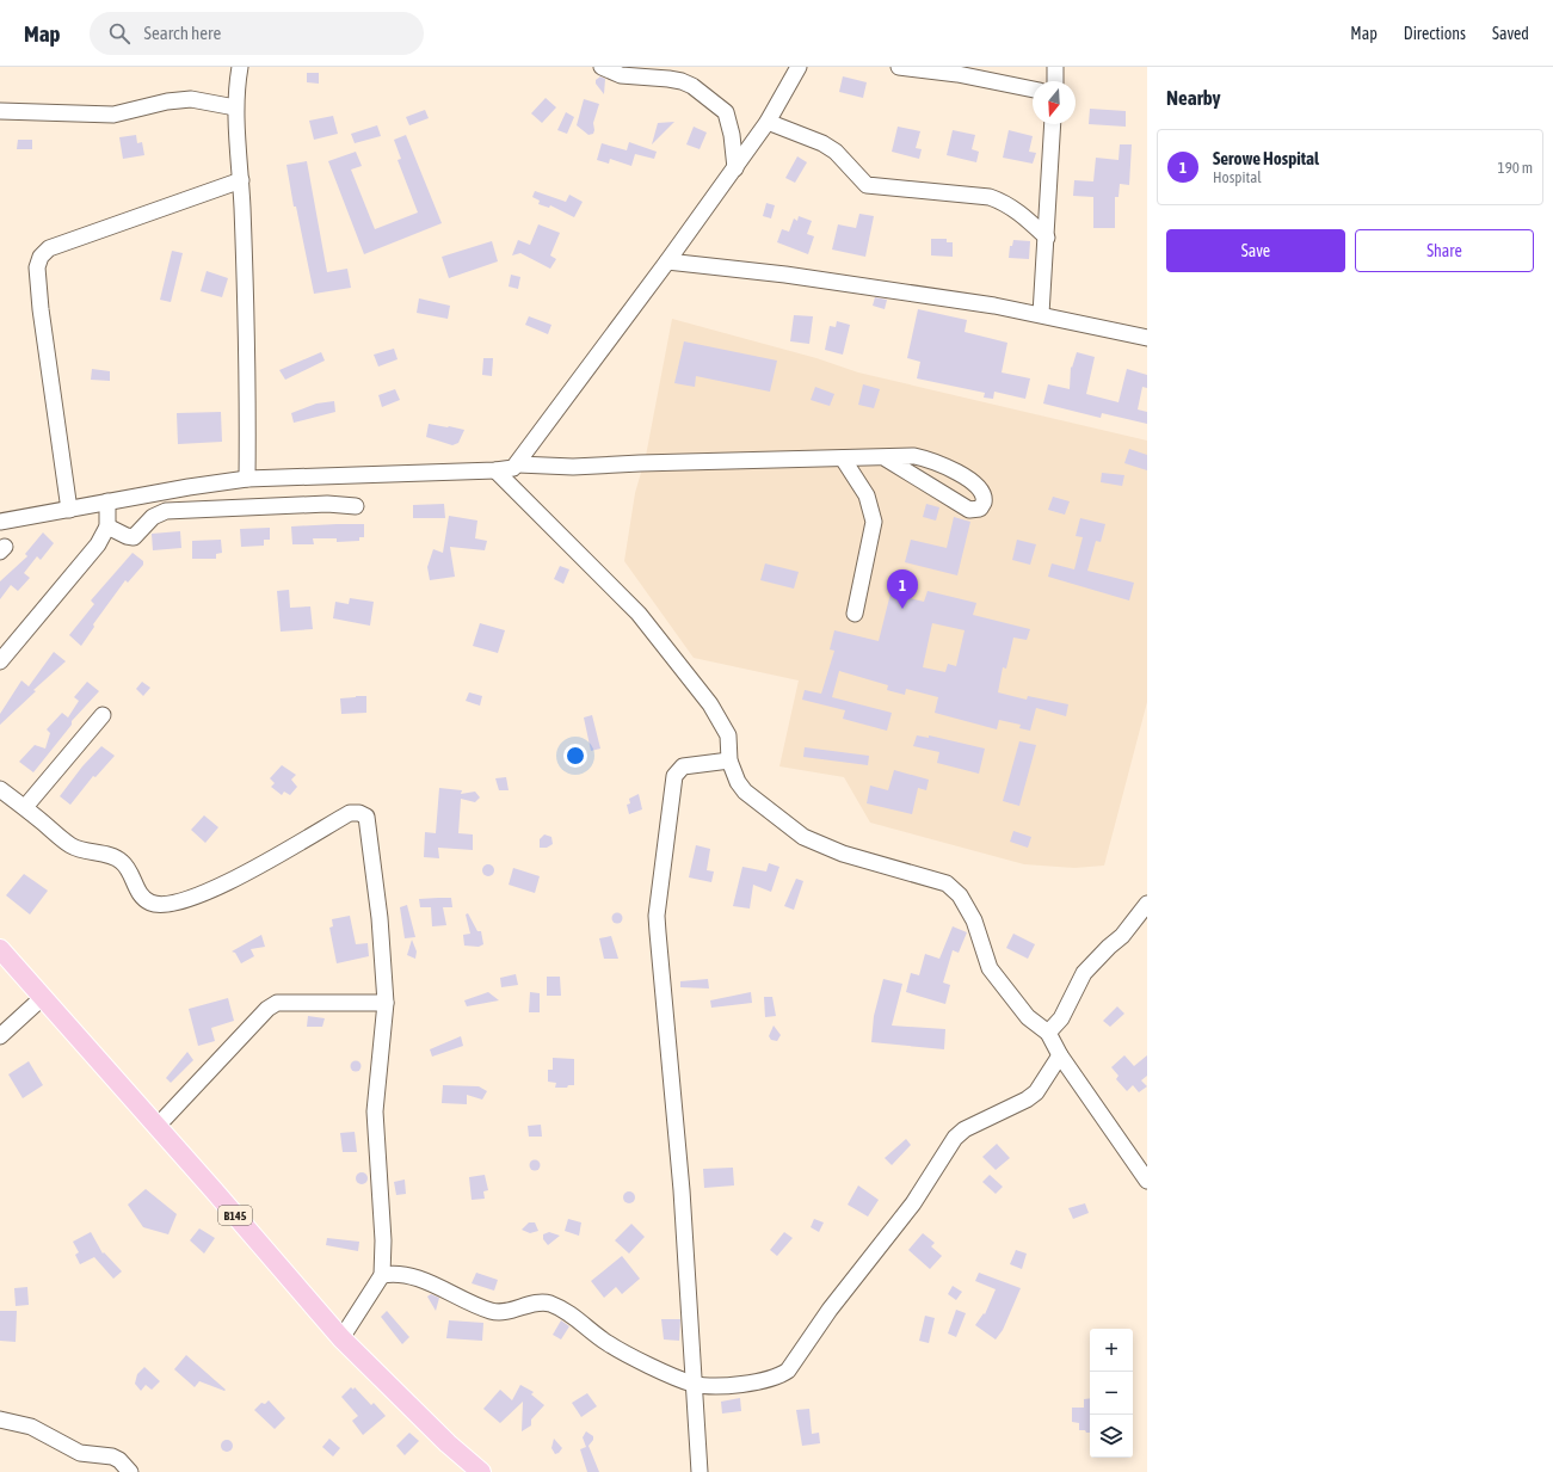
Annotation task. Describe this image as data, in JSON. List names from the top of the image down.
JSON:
{
  "streets": {
    "main road": ["B145"]
  },
  "north": "bottom",
  "page": {
    "header": "Map",
    "search": "Search here",
    "nav": ["Map", "Directions", "Saved"],
    "heading": "Nearby",
    "list": [
      {
        "mark": "1",
        "name": "Serowe Hospital",
        "note": "Hospital",
        "value": "190 m"
      }
    ],
    "buttons": ["Save", "Share"],
    "pins": "1",
    "map_buttons": ["+", "−"]
  }
}
